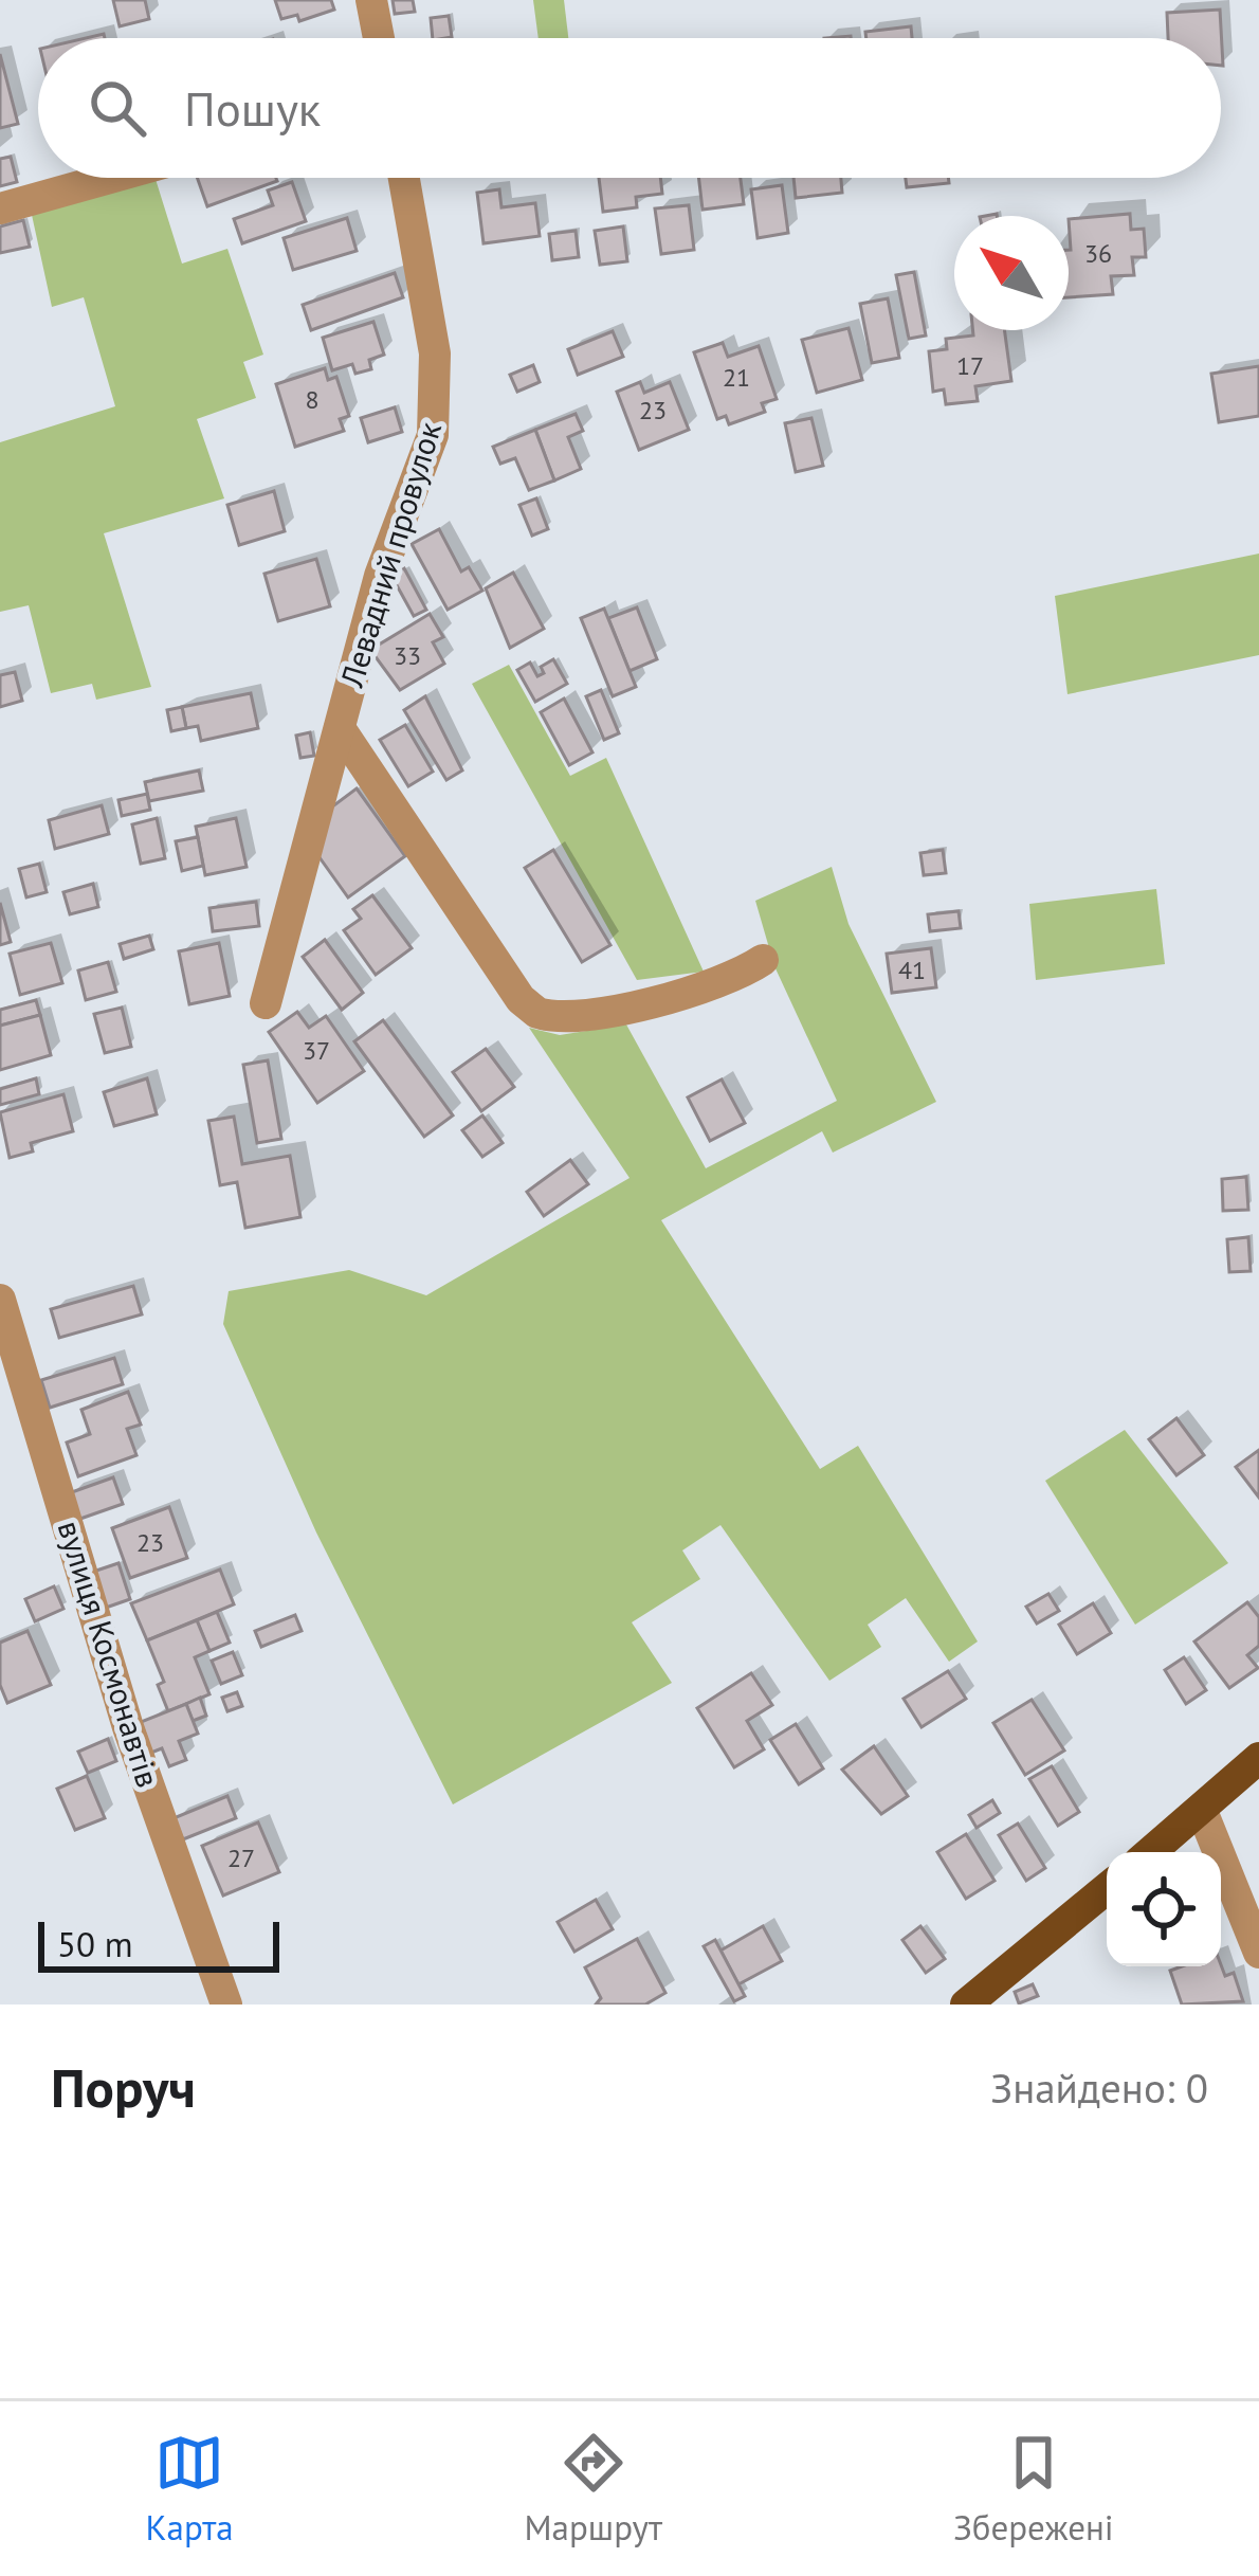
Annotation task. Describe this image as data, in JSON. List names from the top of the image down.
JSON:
{
  "streets": {
    "street": ["Левадний провулок", "вулиця Космонавтів"]
  },
  "house_numbers": [
    "36",
    "17",
    "21",
    "8",
    "23",
    "33",
    "41",
    "37",
    "23",
    "27"
  ],
  "scale_bar": "50 m",
  "north": "top left",
  "page": {
    "search": "Пошук",
    "scale": "50 m",
    "heading": ["Поруч", "Знайдено: 0"],
    "nav": ["Карта", "Маршрут", "Збережені"]
  }
}
